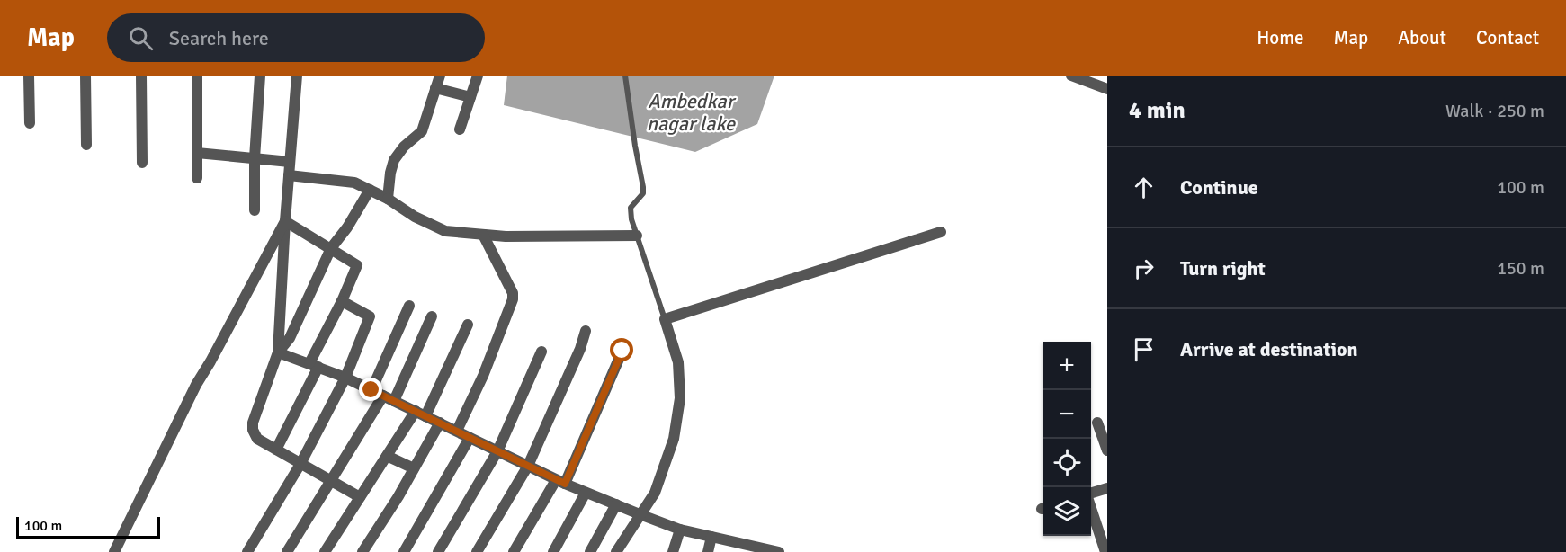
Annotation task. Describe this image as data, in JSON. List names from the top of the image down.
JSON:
{
  "water": ["Ambedkar nagar lake"],
  "scale_bar": "100 m",
  "page": {
    "header": "Map",
    "search": "Search here",
    "nav": [
      "Home",
      "Map",
      "About",
      "Contact"
    ],
    "heading": ["4 min", "Walk · 250 m"],
    "list": [
      ["Continue", "100 m"],
      ["Turn right", "150 m"],
      "Arrive at destination"
    ],
    "map_buttons": ["+", "−"],
    "scale": "100 m"
  }
}
